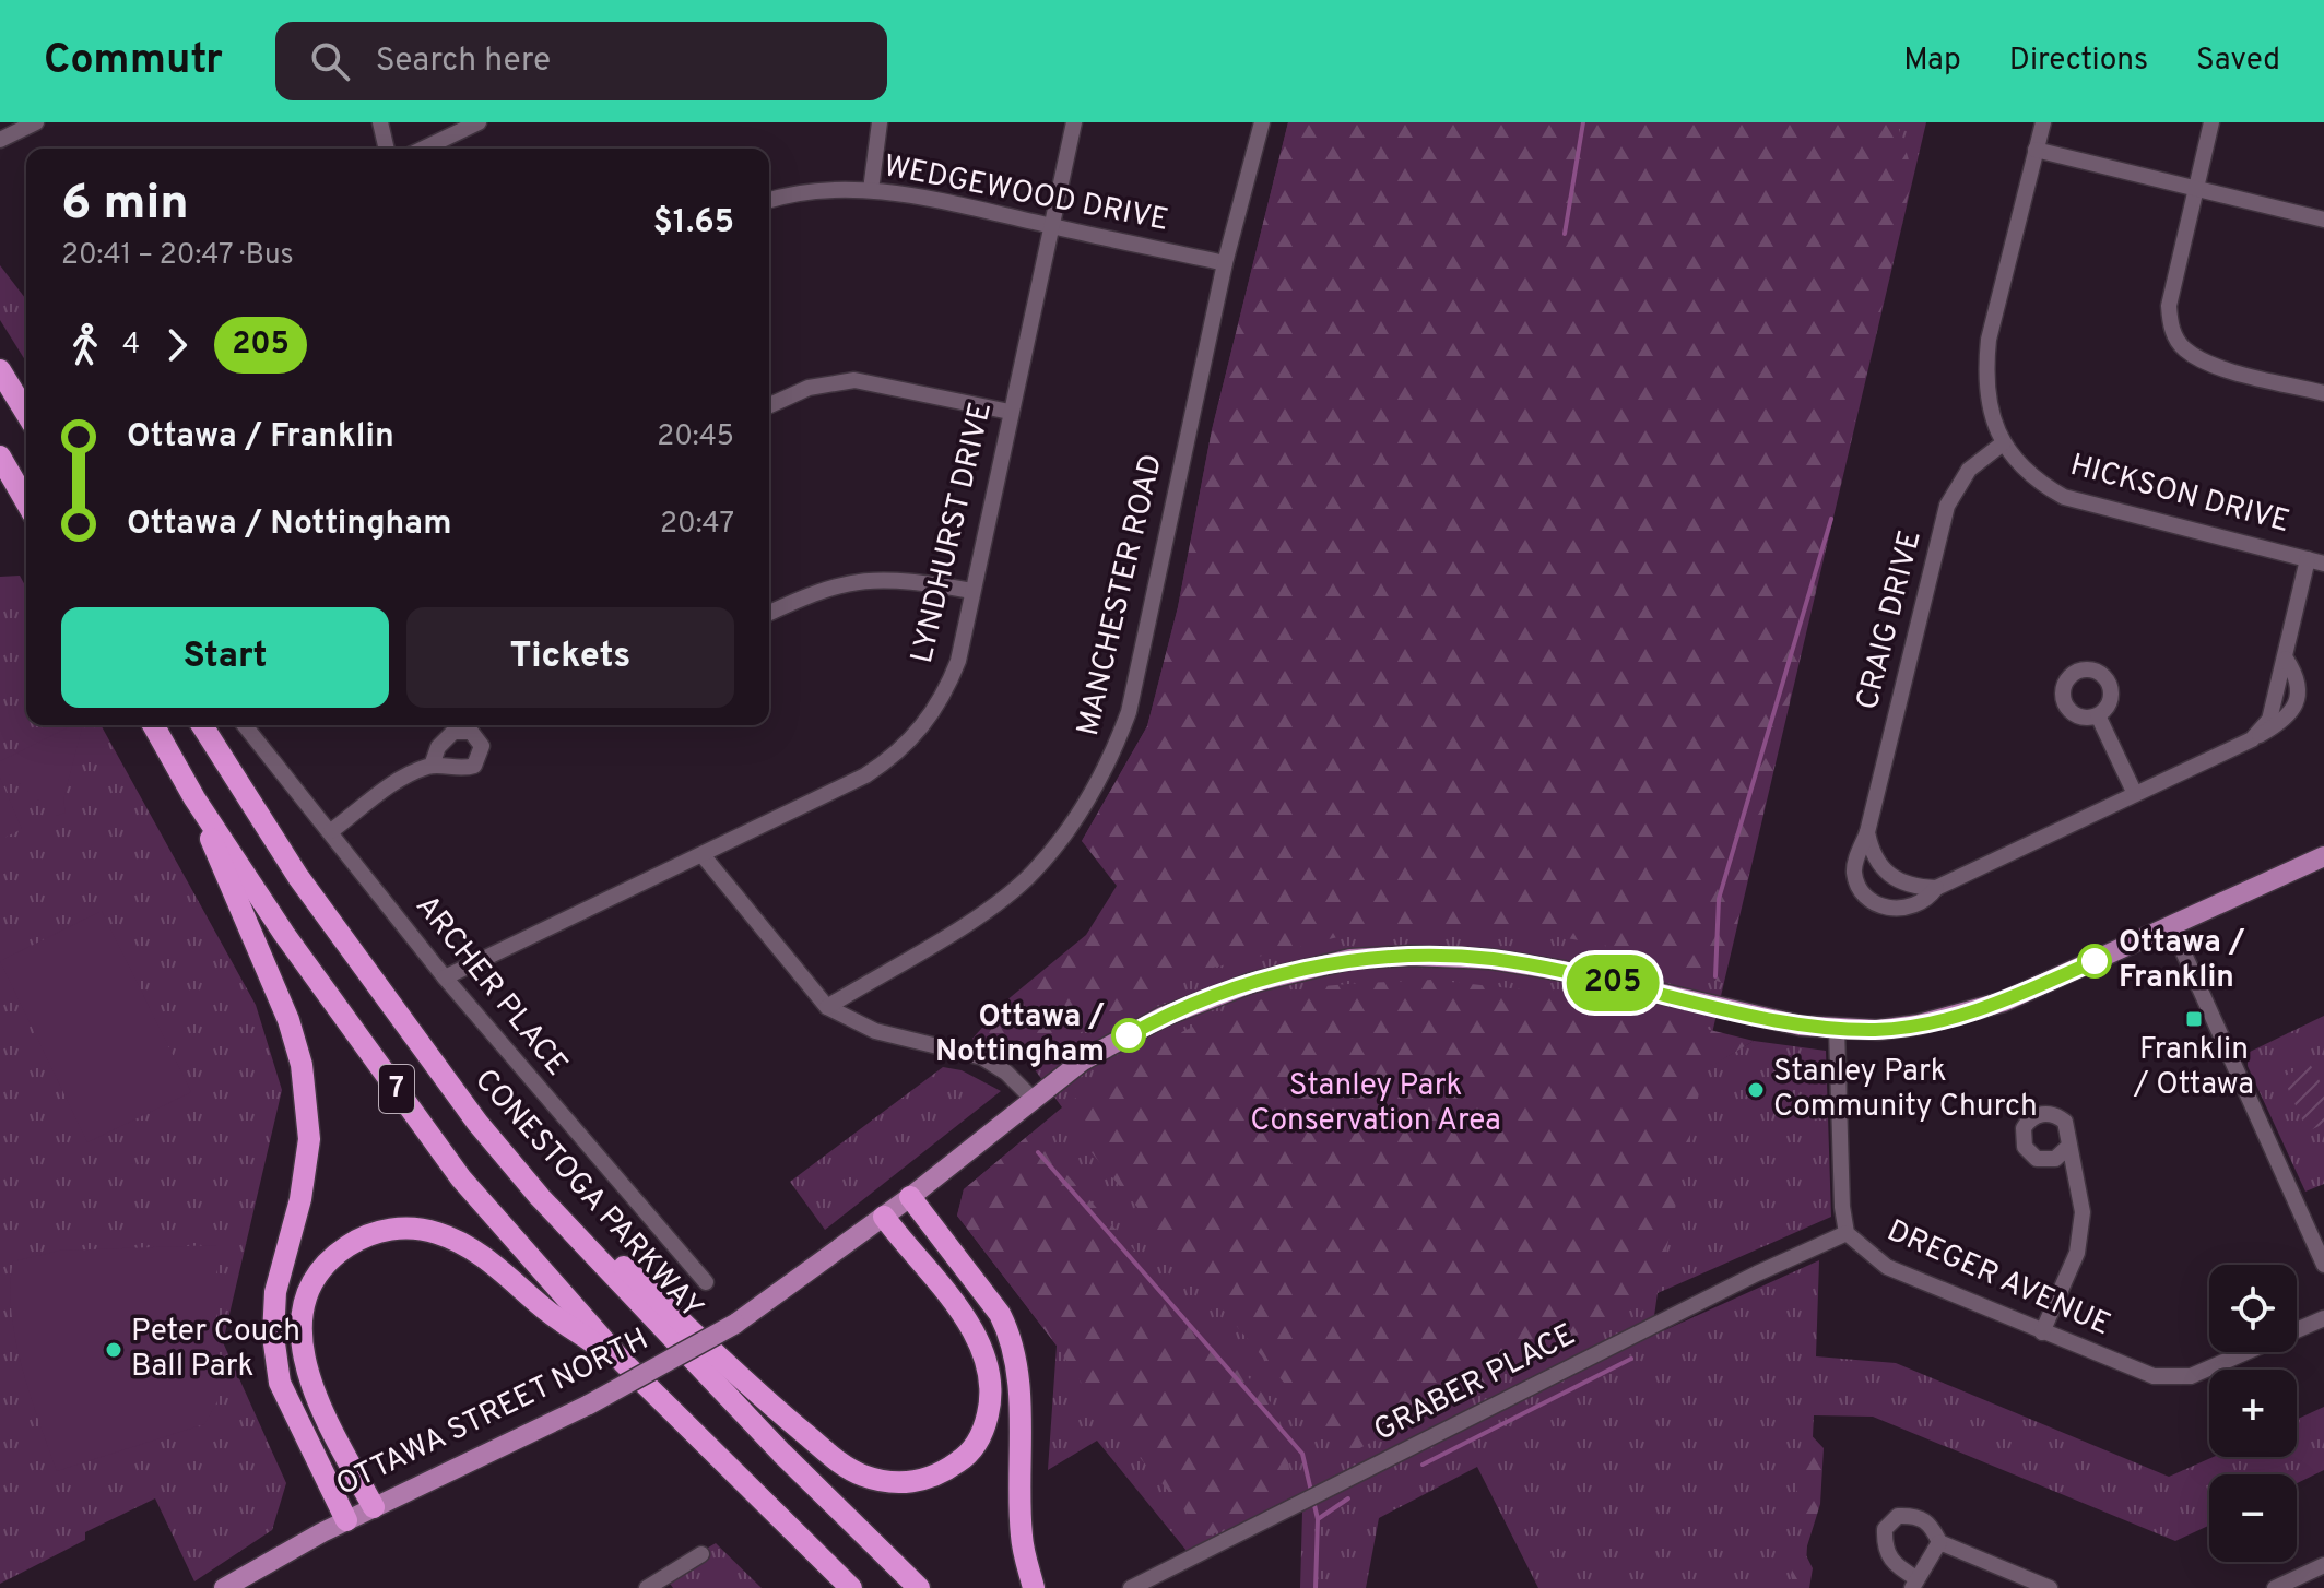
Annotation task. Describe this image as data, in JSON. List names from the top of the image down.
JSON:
{
  "streets": {
    "highway": ["7", "CONESTOGA PARKWAY"],
    "main road": ["OTTAWA STREET NORTH"],
    "street": [
      "WEDGEWOOD DRIVE",
      "HICKSON DRIVE",
      "LYNDHURST DRIVE",
      "MANCHESTER ROAD",
      "CRAIG DRIVE",
      "ARCHER PLACE",
      "DREGER AVENUE",
      "GRABER PLACE"
    ]
  },
  "crossings": [
    ["WEDGEWOOD DRIVE", "LYNDHURST DRIVE"],
    ["WEDGEWOOD DRIVE", "MANCHESTER ROAD"],
    ["HICKSON DRIVE", "CRAIG DRIVE"],
    ["LYNDHURST DRIVE", "ARCHER PLACE"],
    ["DREGER AVENUE", "GRABER PLACE"],
    ["DREGER AVENUE", "OTTAWA STREET NORTH"]
  ],
  "parks": ["Stanley Park Conservation Area"],
  "places": {
    "other": [
      "Ottawa / Franklin",
      "Ottawa / Nottingham",
      "Stanley Park Community Church",
      "Peter Couch Ball Park"
    ],
    "transit": ["Franklin / Ottawa"]
  },
  "lines": ["bus line 205"],
  "page": {
    "header": "Commutr",
    "search": "Search here",
    "nav": ["Map", "Directions", "Saved"],
    "on_map": "205",
    "heading": ["6 min", "20:41 – 20:47 · Bus", "$1.65"],
    "legs": ["4", "205"],
    "list": [
      {
        "name": "Ottawa / Franklin",
        "value": "20:45"
      },
      {
        "name": "Ottawa / Nottingham",
        "value": "20:47"
      }
    ],
    "buttons": ["Start", "Tickets"],
    "map_buttons": ["+", "−"]
  }
}
